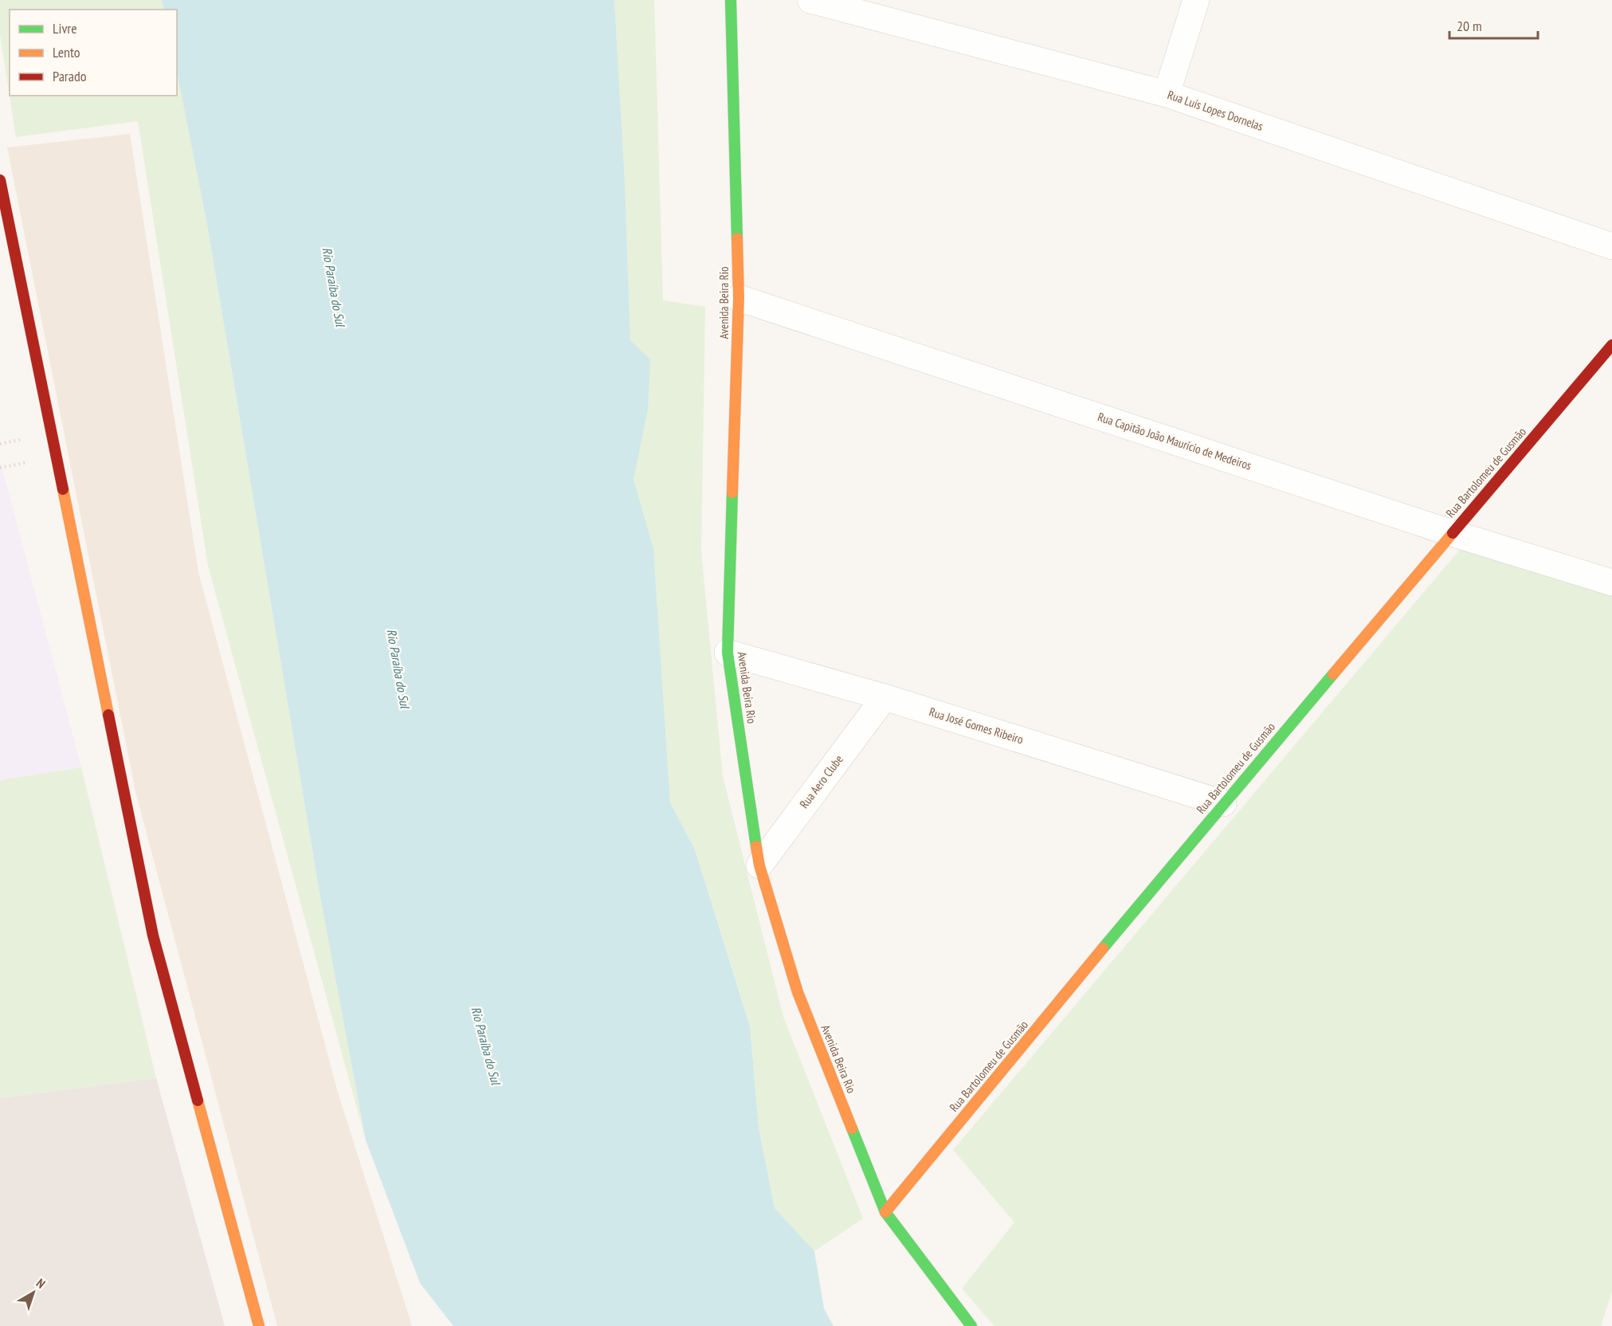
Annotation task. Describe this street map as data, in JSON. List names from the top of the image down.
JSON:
{
  "streets": {
    "street": [
      "Rua Luís Lopes Dornelas",
      "Avenida Beira Rio",
      "Rua Capitão João Maurício de Medeiros",
      "Rua Bartolomeu de Gusmão",
      "Rua José Gomes Ribeiro",
      "Rua Aero Clube"
    ]
  },
  "crossings": [
    ["Avenida Beira Rio", "Rua Capitão João Maurício de Medeiros"],
    ["Avenida Beira Rio", "Rua Bartolomeu de Gusmão"],
    ["Avenida Beira Rio", "Rua José Gomes Ribeiro"],
    ["Avenida Beira Rio", "Rua Aero Clube"],
    ["Rua Capitão João Maurício de Medeiros", "Rua Bartolomeu de Gusmão"],
    ["Rua Bartolomeu de Gusmão", "Rua José Gomes Ribeiro"],
    ["Rua José Gomes Ribeiro", "Rua Aero Clube"]
  ],
  "water": ["Rio Paraíba do Sul"],
  "legend": ["Livre", "Lento", "Parado"],
  "scale_bar": "20 m",
  "north": "top right"
}
